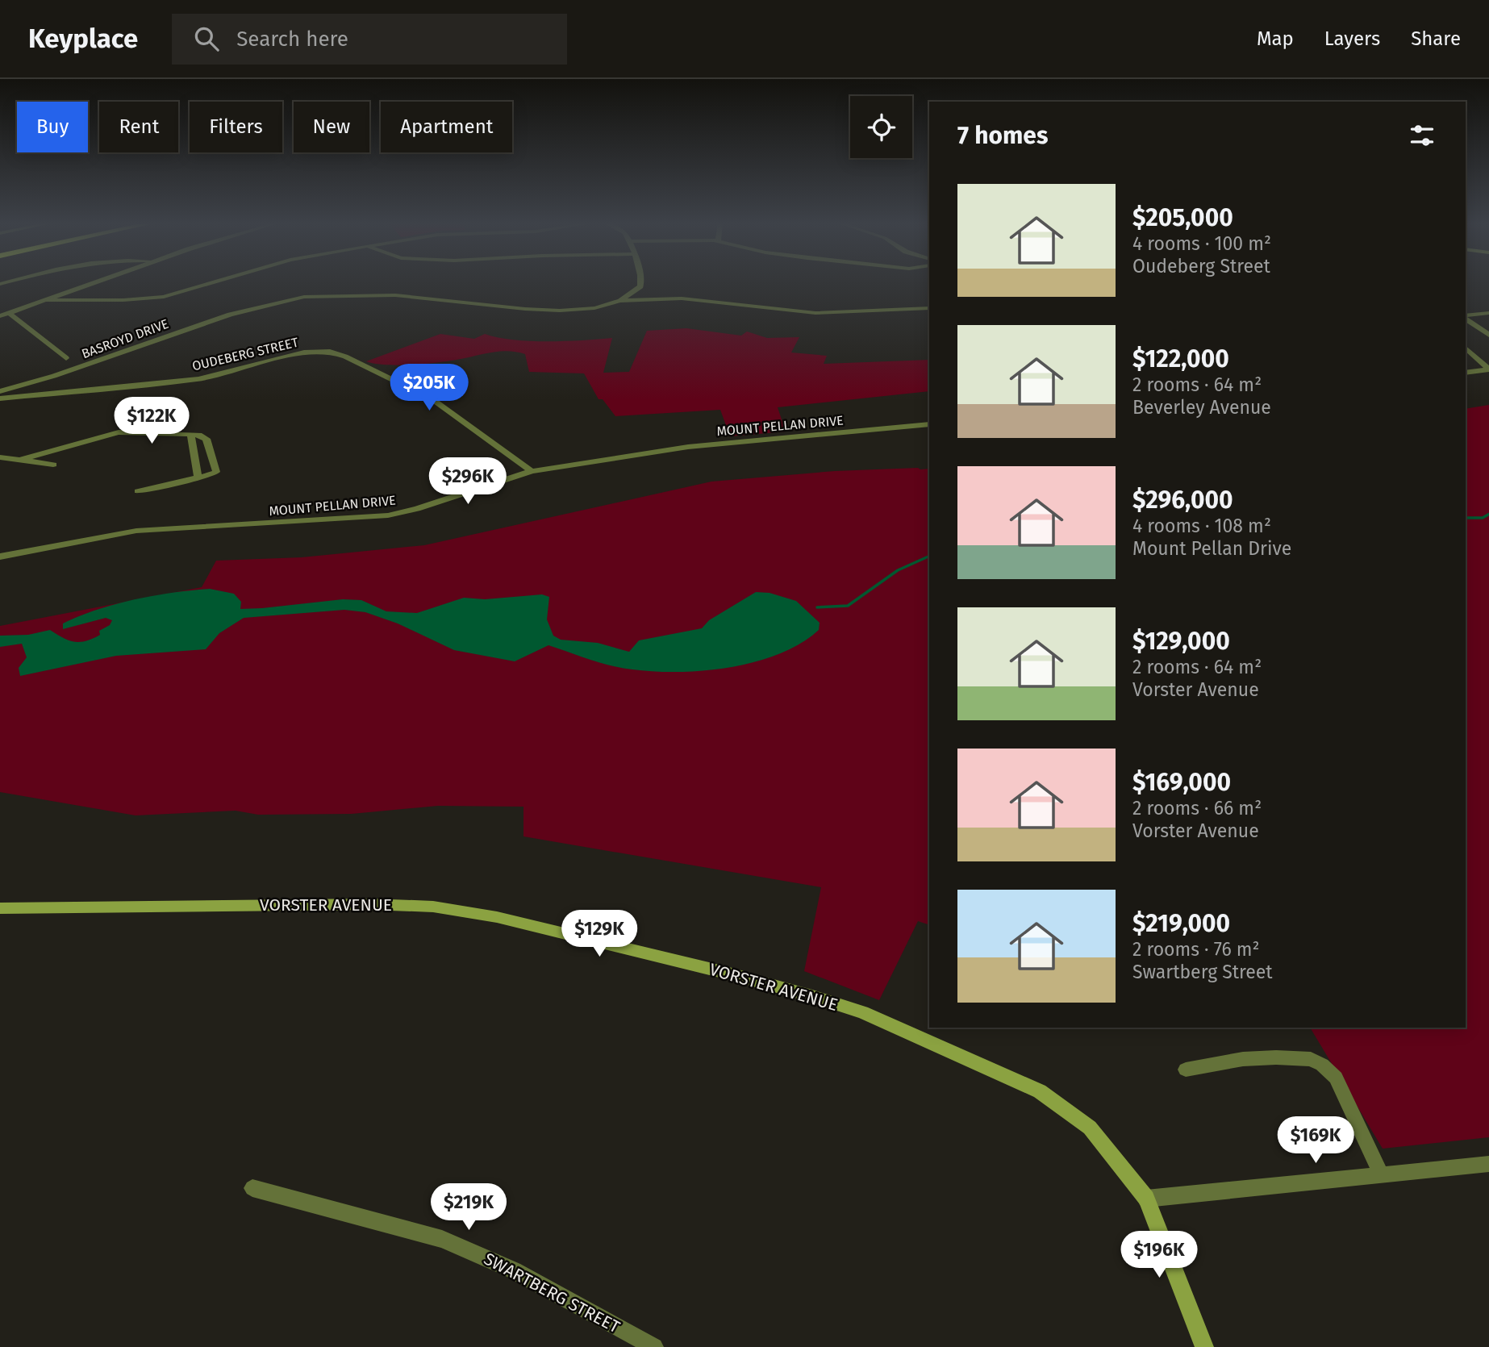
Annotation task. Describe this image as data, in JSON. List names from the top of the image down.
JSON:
{
  "streets": {
    "main road": ["VORSTER AVENUE"],
    "street": [
      "BASROYD DRIVE",
      "OUDEBERG STREET",
      "MOUNT PELLAN DRIVE",
      "SWARTBERG STREET"
    ]
  },
  "crossings": [
    ["OUDEBERG STREET", "MOUNT PELLAN DRIVE"]
  ],
  "page": {
    "header": "Keyplace",
    "search": "Search here",
    "nav": ["Map", "Layers", "Share"],
    "chip": [
      "Buy",
      "Rent",
      "Filters",
      "New",
      "Apartment"
    ],
    "heading": "7 homes",
    "list": [
      {
        "name": "$205,000",
        "note": "4 rooms · 100 m² · Oudeberg Street"
      },
      {
        "name": "$122,000",
        "note": "2 rooms · 64 m² · Beverley Avenue"
      },
      {
        "name": "$296,000",
        "note": "4 rooms · 108 m² · Mount Pellan Drive"
      },
      {
        "name": "$129,000",
        "note": "2 rooms · 64 m² · Vorster Avenue"
      },
      {
        "name": "$169,000",
        "note": "2 rooms · 66 m² · Vorster Avenue"
      },
      {
        "name": "$219,000",
        "note": "2 rooms · 76 m² · Swartberg Street"
      }
    ],
    "price": [
      "$205K",
      "$122K",
      "$296K",
      "$129K",
      "$169K",
      "$219K",
      "$196K"
    ]
  }
}
